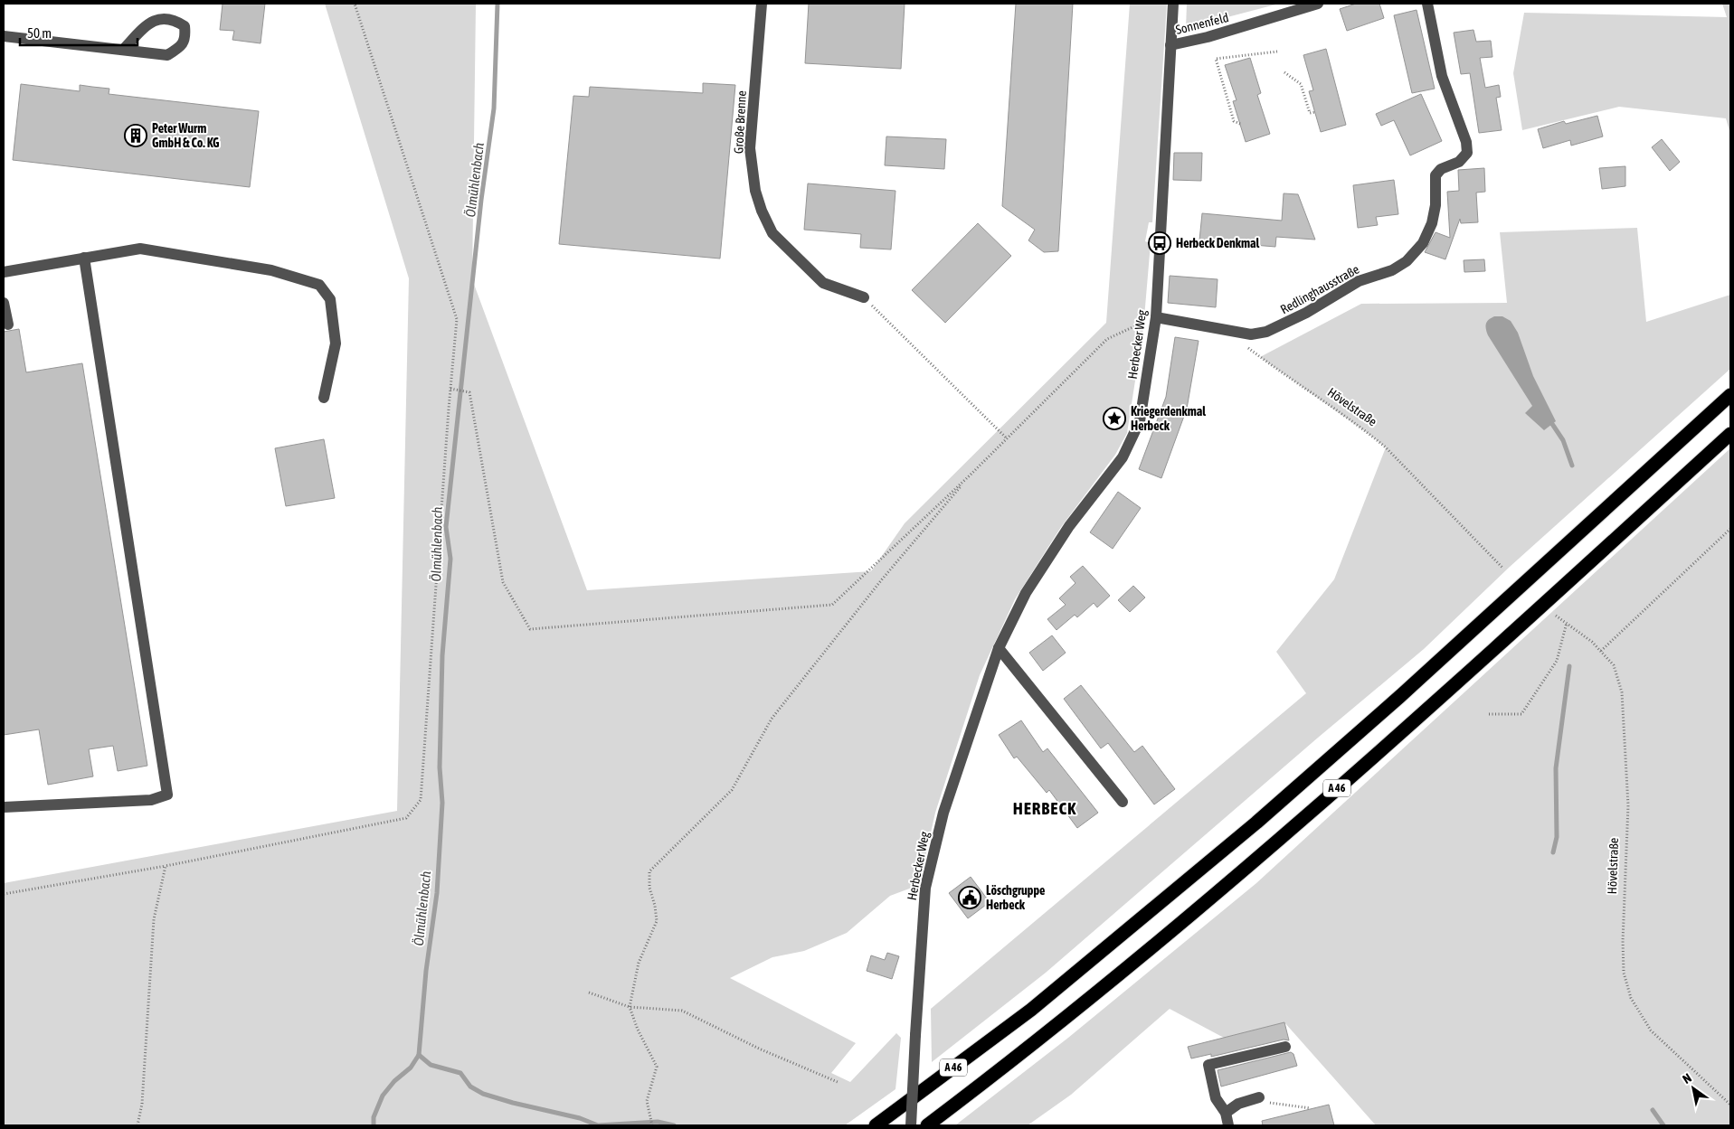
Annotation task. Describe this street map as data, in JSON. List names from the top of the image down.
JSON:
{
  "streets": {
    "highway": ["A 46"],
    "street": [
      "Sonnenfeld",
      "Große Brenne",
      "Redlinghausstraße",
      "Herbecker Weg"
    ],
    "path": ["Hövelstraße"]
  },
  "crossings": [
    ["Sonnenfeld", "Herbecker Weg"],
    ["Redlinghausstraße", "Herbecker Weg"]
  ],
  "districts": ["HERBECK"],
  "water": ["Ölmühlenbach"],
  "places": {
    "building": ["Peter Wurm GmbH & Co. KG"],
    "bus stop": ["Herbeck Denkmal"],
    "place": ["Kriegerdenkmal Herbeck"],
    "public building": ["Löschgruppe Herbeck"]
  },
  "scale_bar": "50 m",
  "north": "top left"
}
